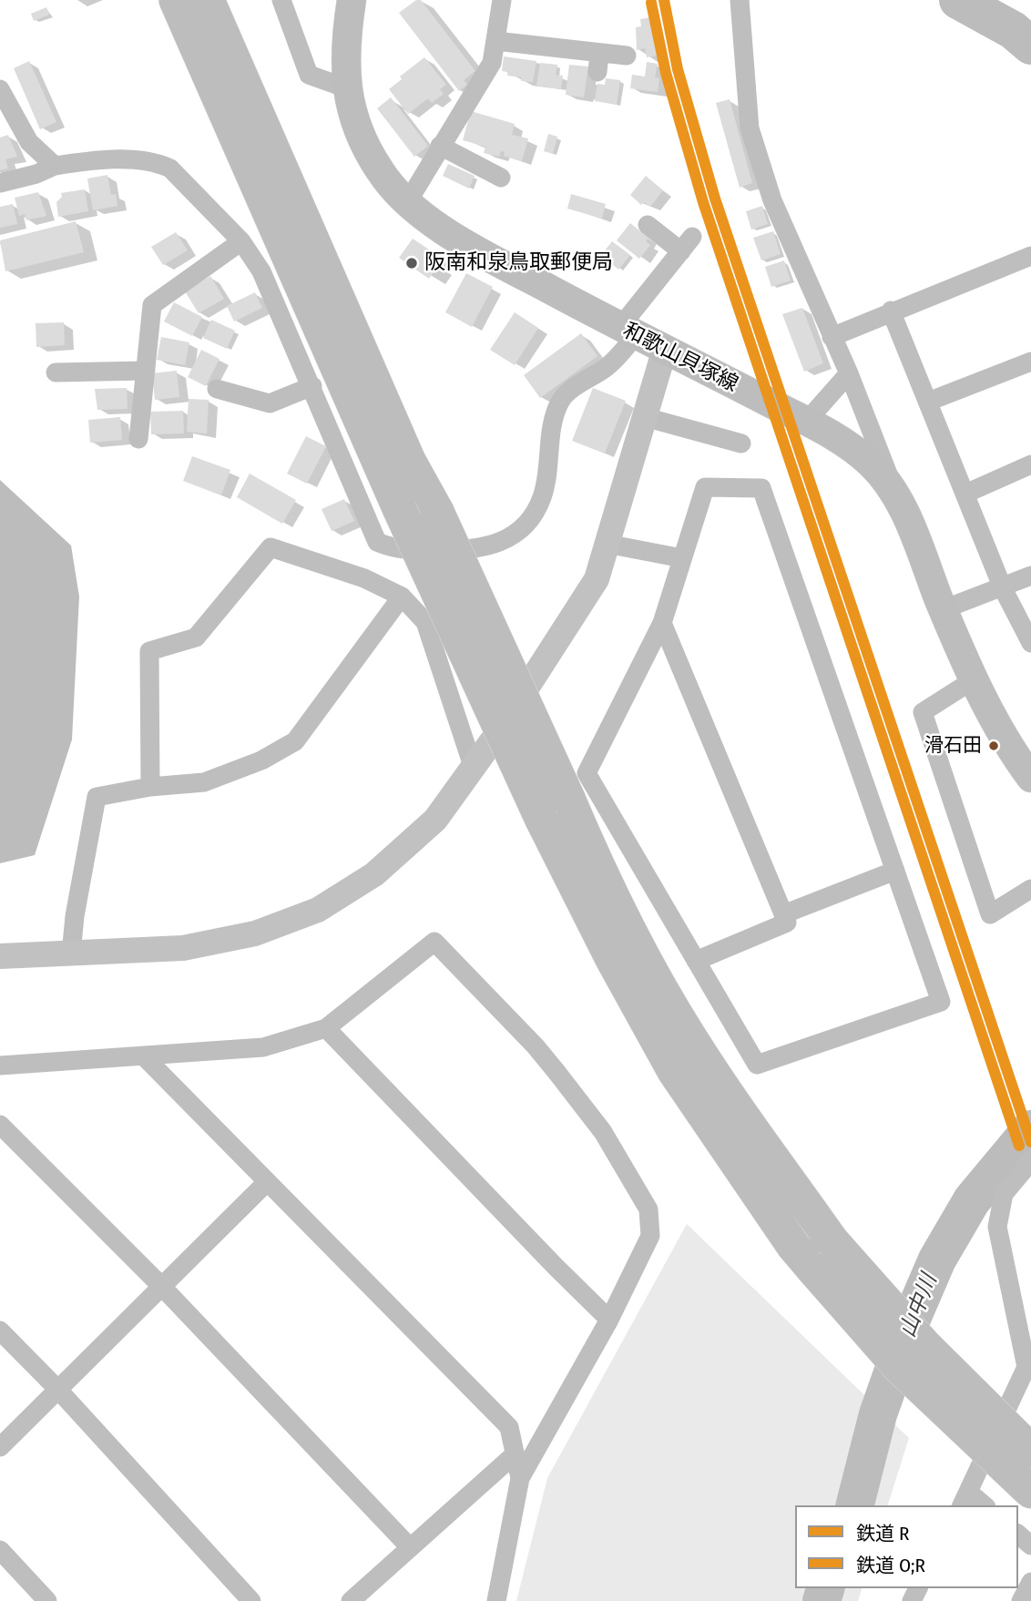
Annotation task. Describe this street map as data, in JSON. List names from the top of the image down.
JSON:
{
  "streets": {
    "main road": ["和歌山貝塚線"]
  },
  "water": ["山中川"],
  "places": ["阪南和泉鳥取郵便局", "滑石田"],
  "lines": ["rail line R", "rail line O;R"],
  "legend": ["鉄道 R", "鉄道 O;R"]
}
